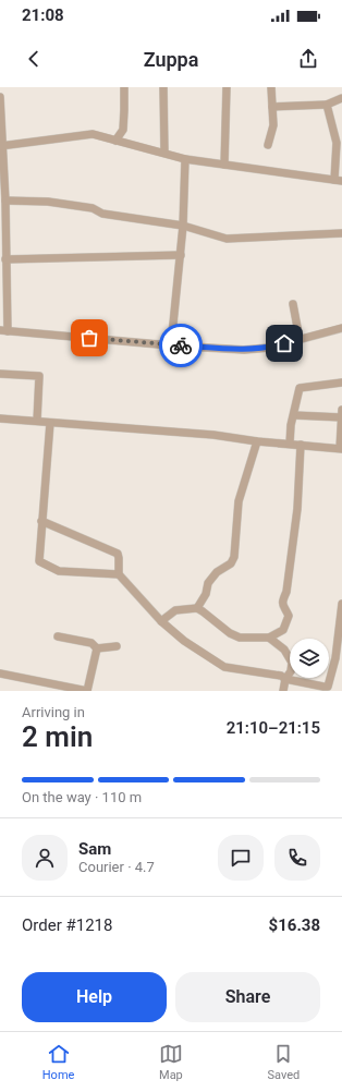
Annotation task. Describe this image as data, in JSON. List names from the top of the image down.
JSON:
{
  "page": {
    "status": "21:08",
    "header": "Zuppa",
    "heading": ["2 min", "Arriving in", "21:10–21:15"],
    "panel": [
      "Sam",
      "Courier · 4.7",
      "Order #1218",
      "$16.38"
    ],
    "bar": "On the way · 110 m",
    "buttons": ["Help", "Share"],
    "tabs": ["Home", "Map", "Saved"]
  }
}
